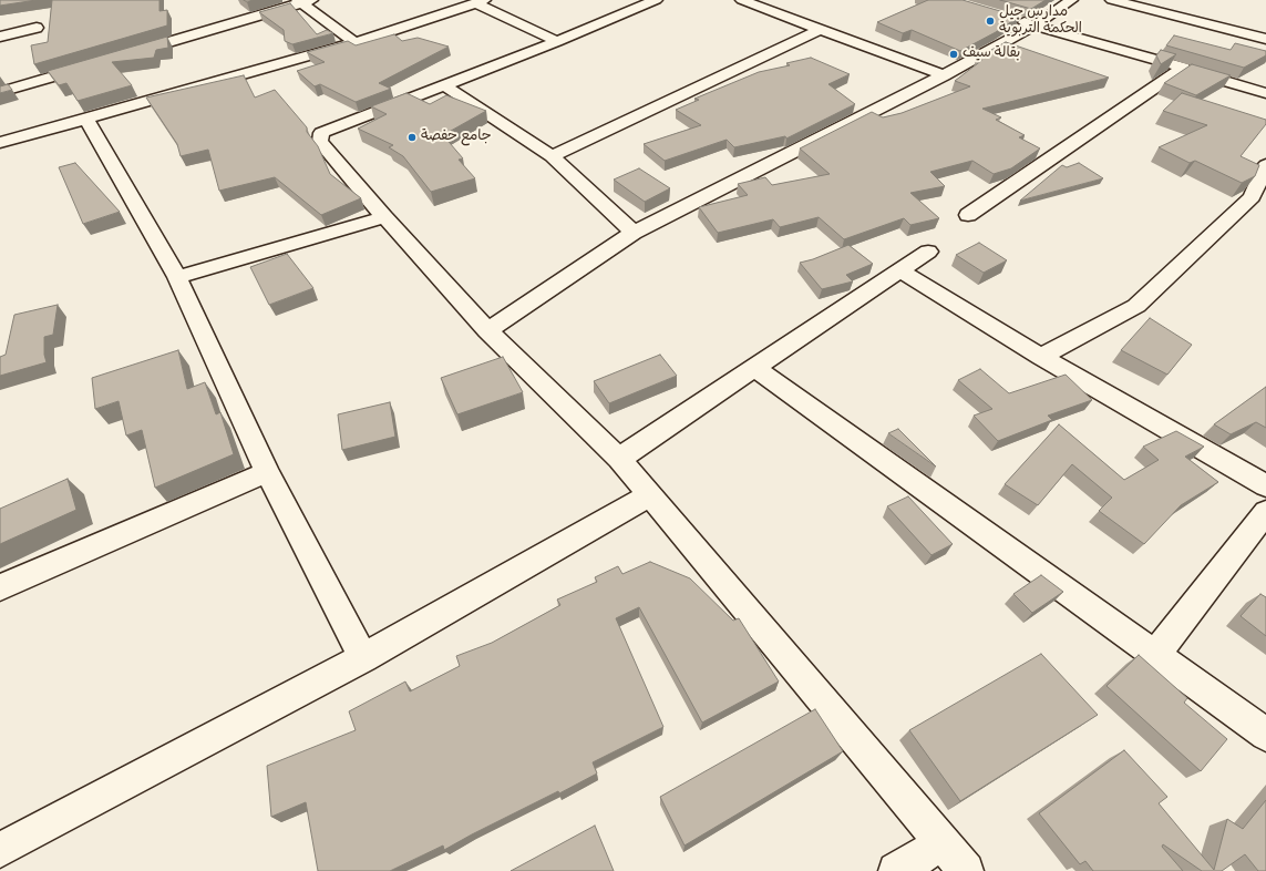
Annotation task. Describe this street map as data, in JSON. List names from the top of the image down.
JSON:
{
  "places": ["مدارس جيل الحكمة التربوية", "بقالة سيف", "جامع حفصة"]
}
